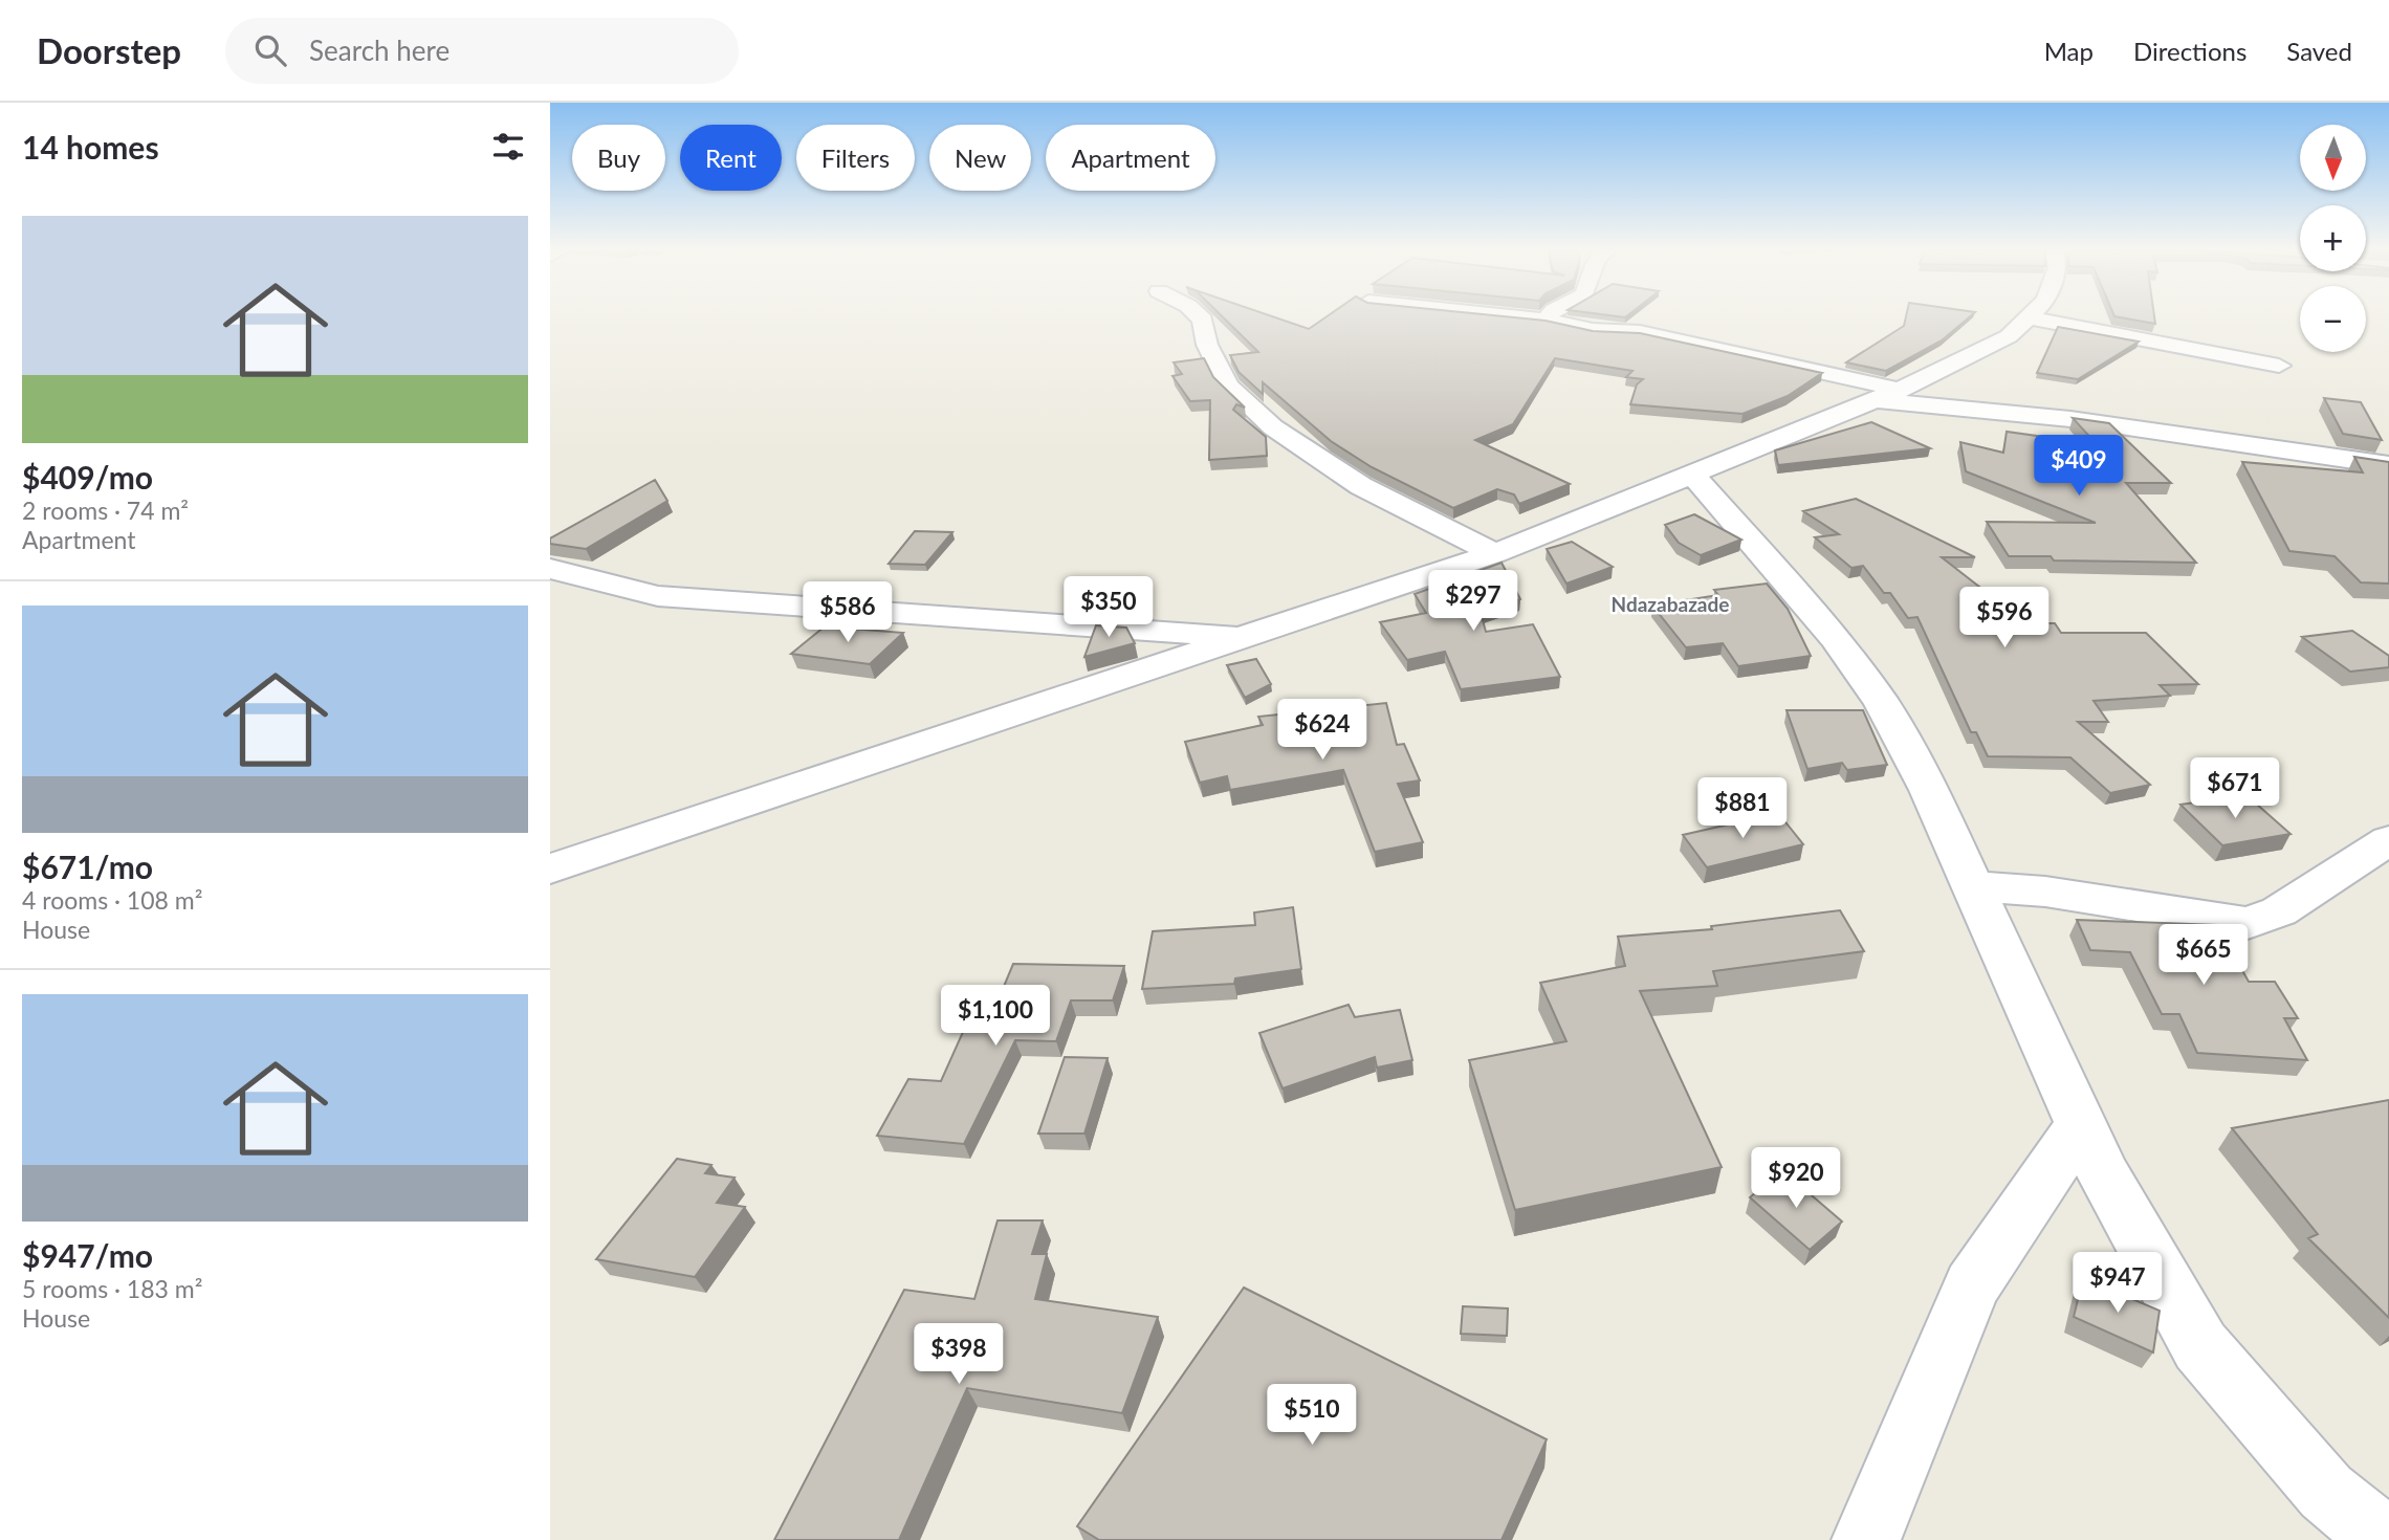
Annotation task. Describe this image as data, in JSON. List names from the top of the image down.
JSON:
{
  "districts": ["Ndazabazade"],
  "north": "bottom",
  "page": {
    "header": "Doorstep",
    "search": "Search here",
    "nav": ["Map", "Directions", "Saved"],
    "heading": "14 homes",
    "map_buttons": ["+", "−"],
    "chip": [
      "Buy",
      "Rent",
      "Filters",
      "New",
      "Apartment"
    ],
    "list": [
      {
        "name": "$409/mo",
        "note": "2 rooms · 74 m² · Apartment"
      },
      {
        "name": "$671/mo",
        "note": "4 rooms · 108 m² · House"
      },
      {
        "name": "$947/mo",
        "note": "5 rooms · 183 m² · House"
      }
    ],
    "price": [
      "$409",
      "$297",
      "$350",
      "$586",
      "$596",
      "$624",
      "$671",
      "$881",
      "$665",
      "$1,100",
      "$920",
      "$947",
      "$398",
      "$510"
    ]
  }
}
